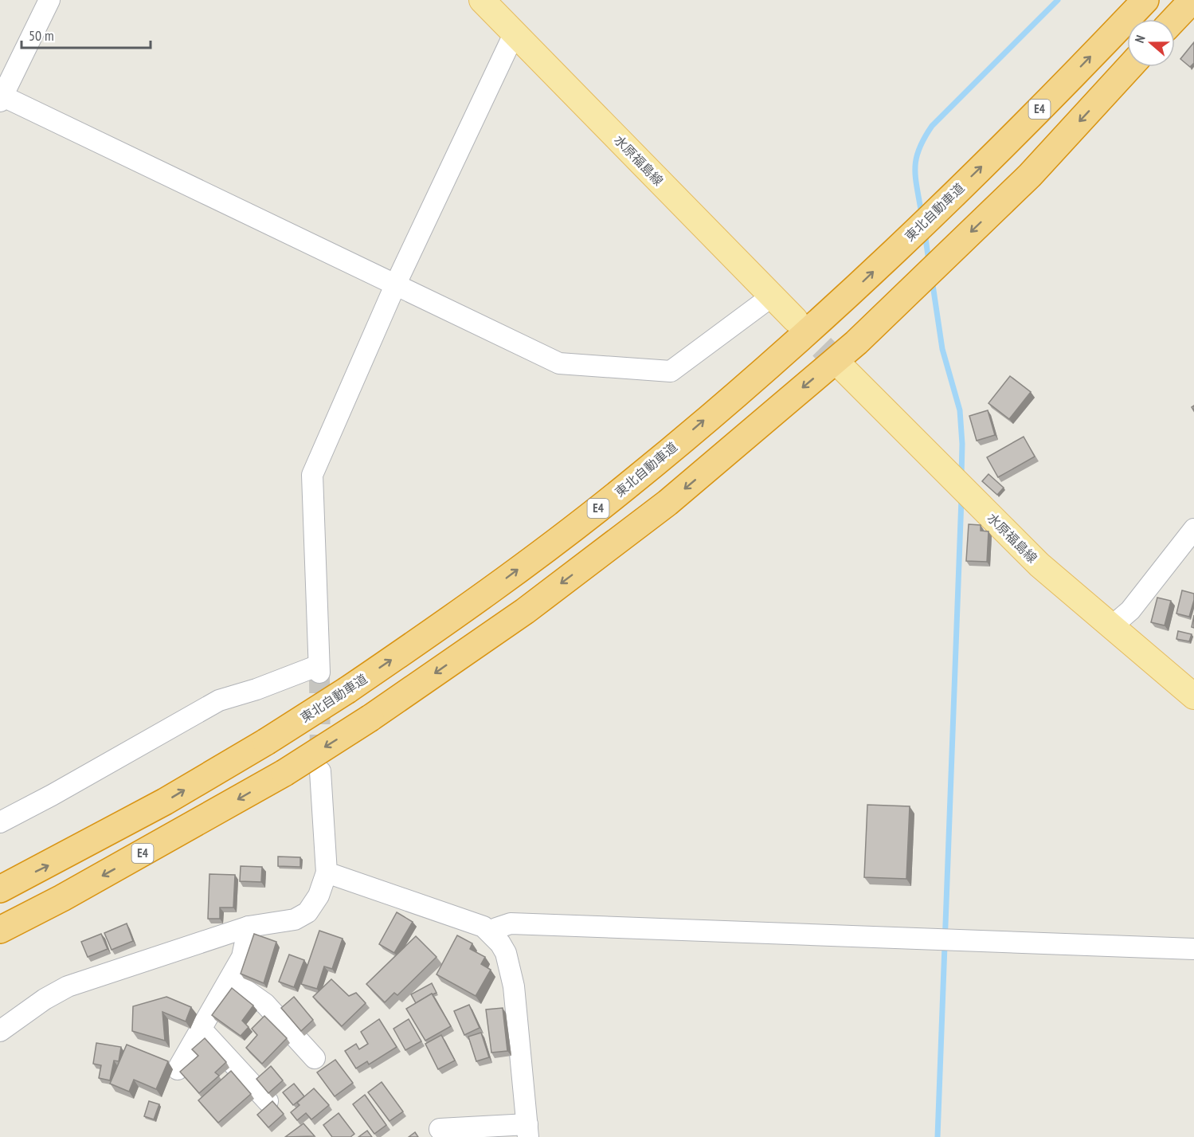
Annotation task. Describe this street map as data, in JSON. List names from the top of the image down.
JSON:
{
  "streets": {
    "highway": ["E4", "東北自動車道"],
    "main road": ["水原福島線"]
  },
  "scale_bar": "50 m",
  "north": "left"
}
